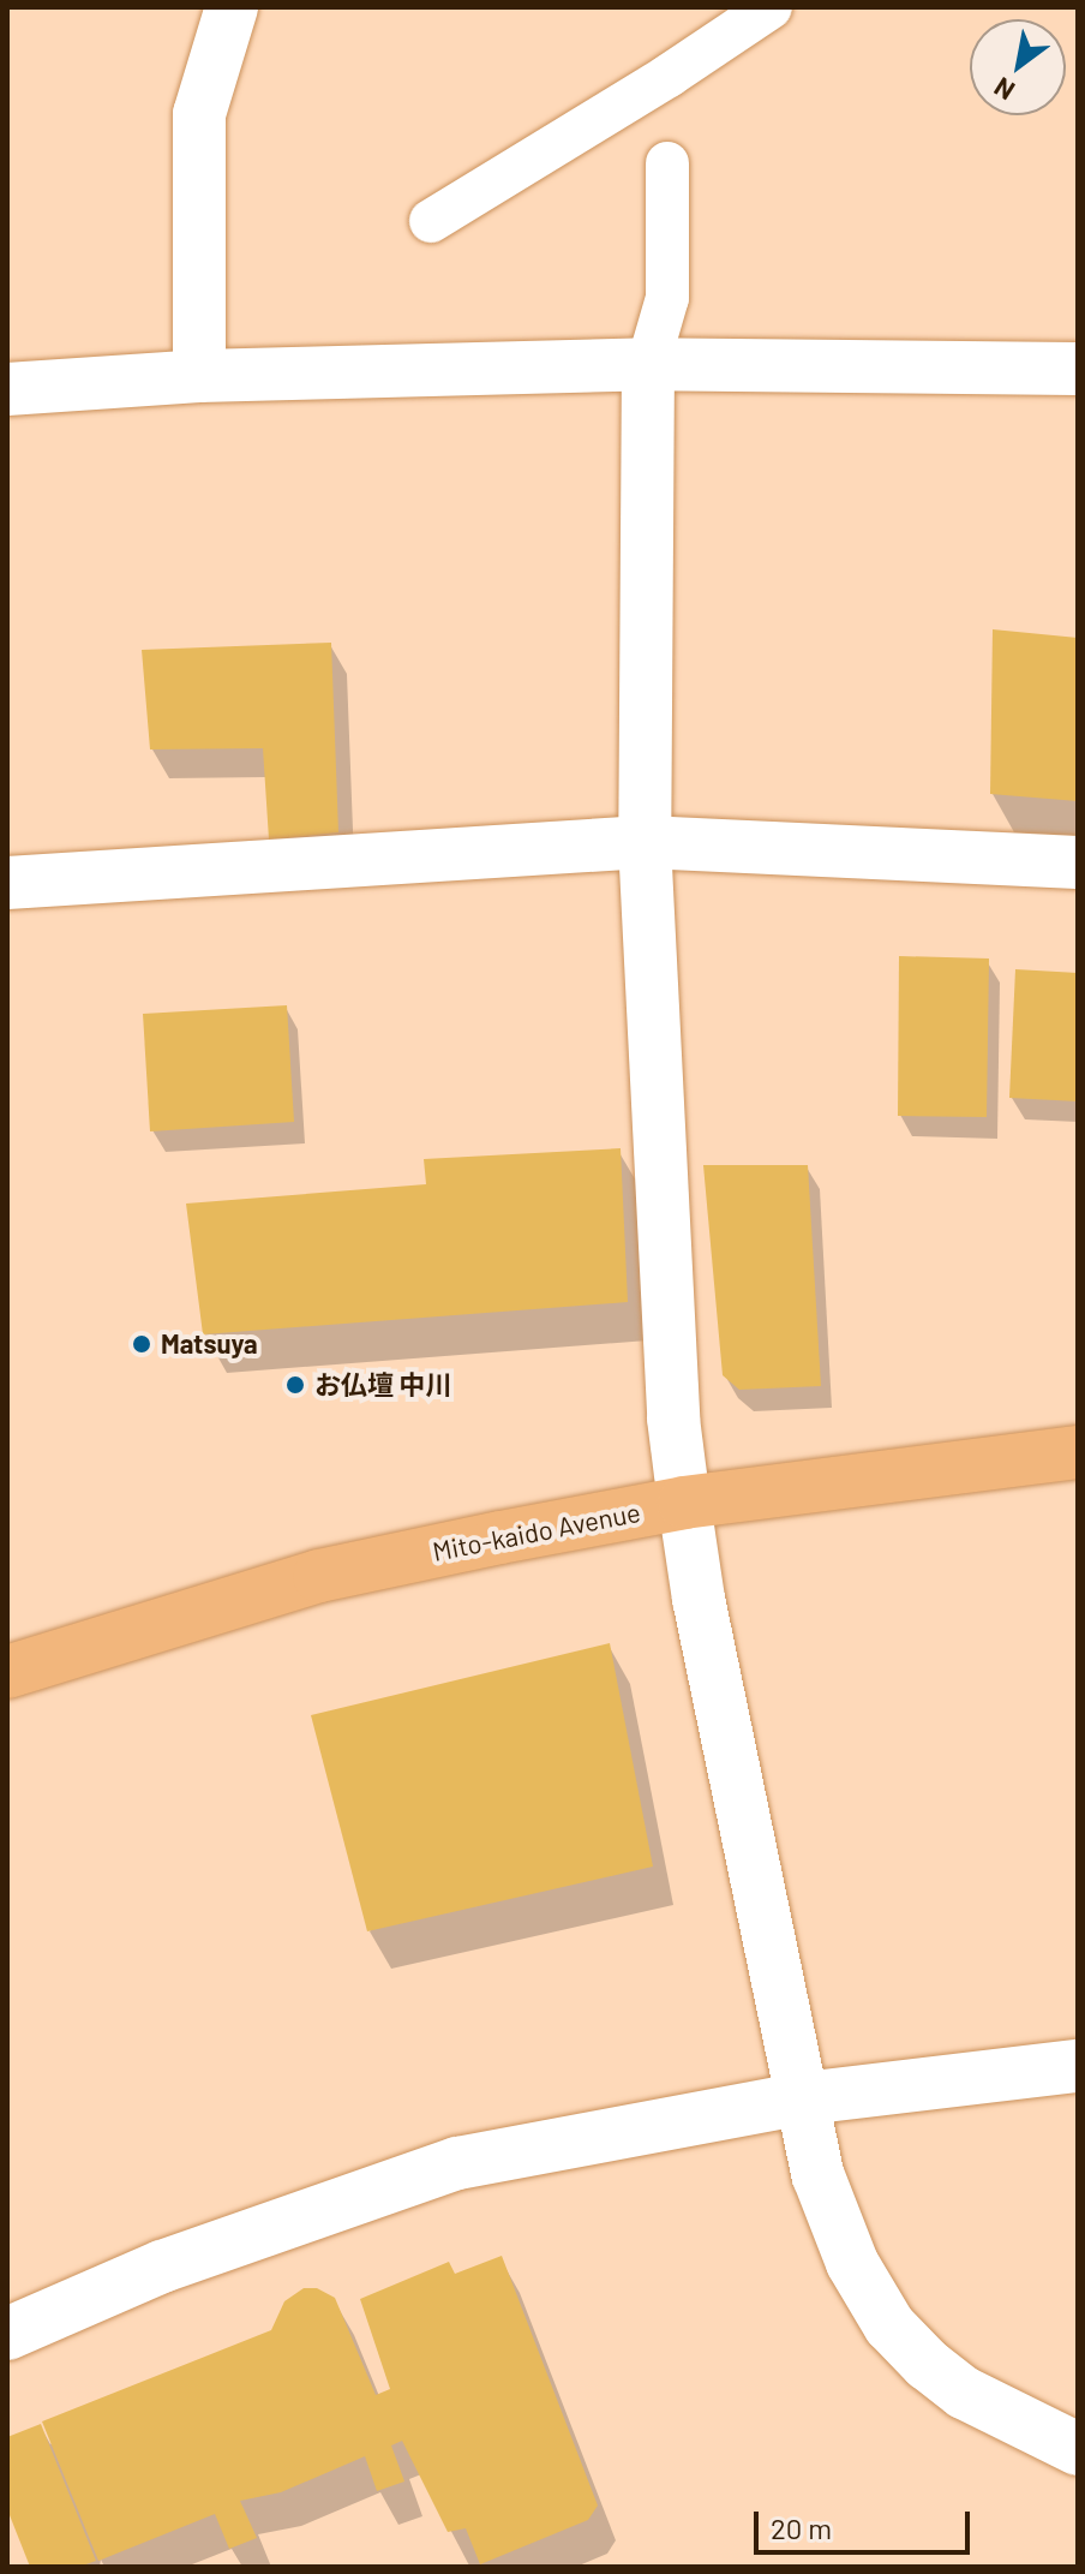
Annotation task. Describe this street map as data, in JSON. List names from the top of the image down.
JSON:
{
  "streets": {
    "highway": ["Mito-kaido Avenue"]
  },
  "places": ["Matsuya", "お仏壇 中川"],
  "scale_bar": "20 m",
  "north": "bottom left"
}
